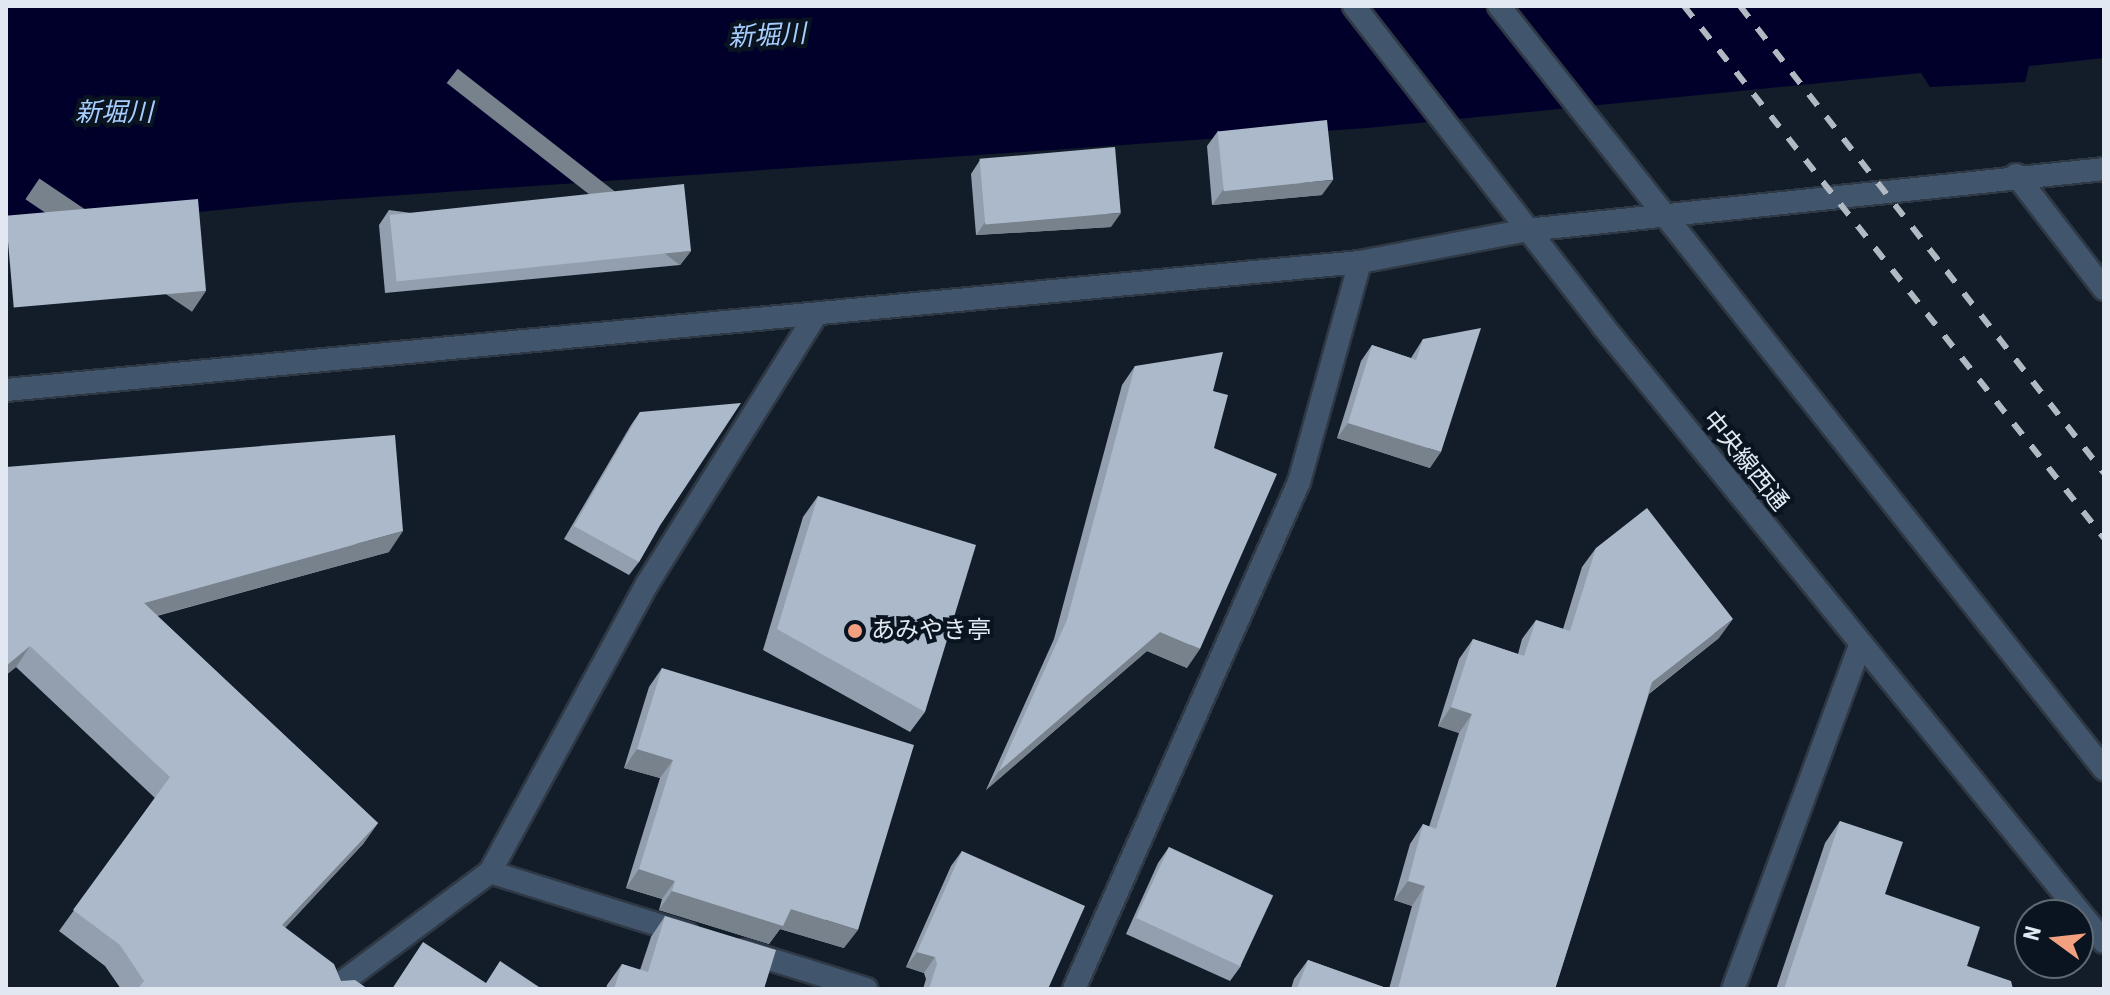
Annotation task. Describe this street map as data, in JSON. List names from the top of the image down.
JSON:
{
  "streets": {
    "street": ["中央線西通"]
  },
  "water": ["新堀川"],
  "places": ["あみやき亭"],
  "north": "left"
}
